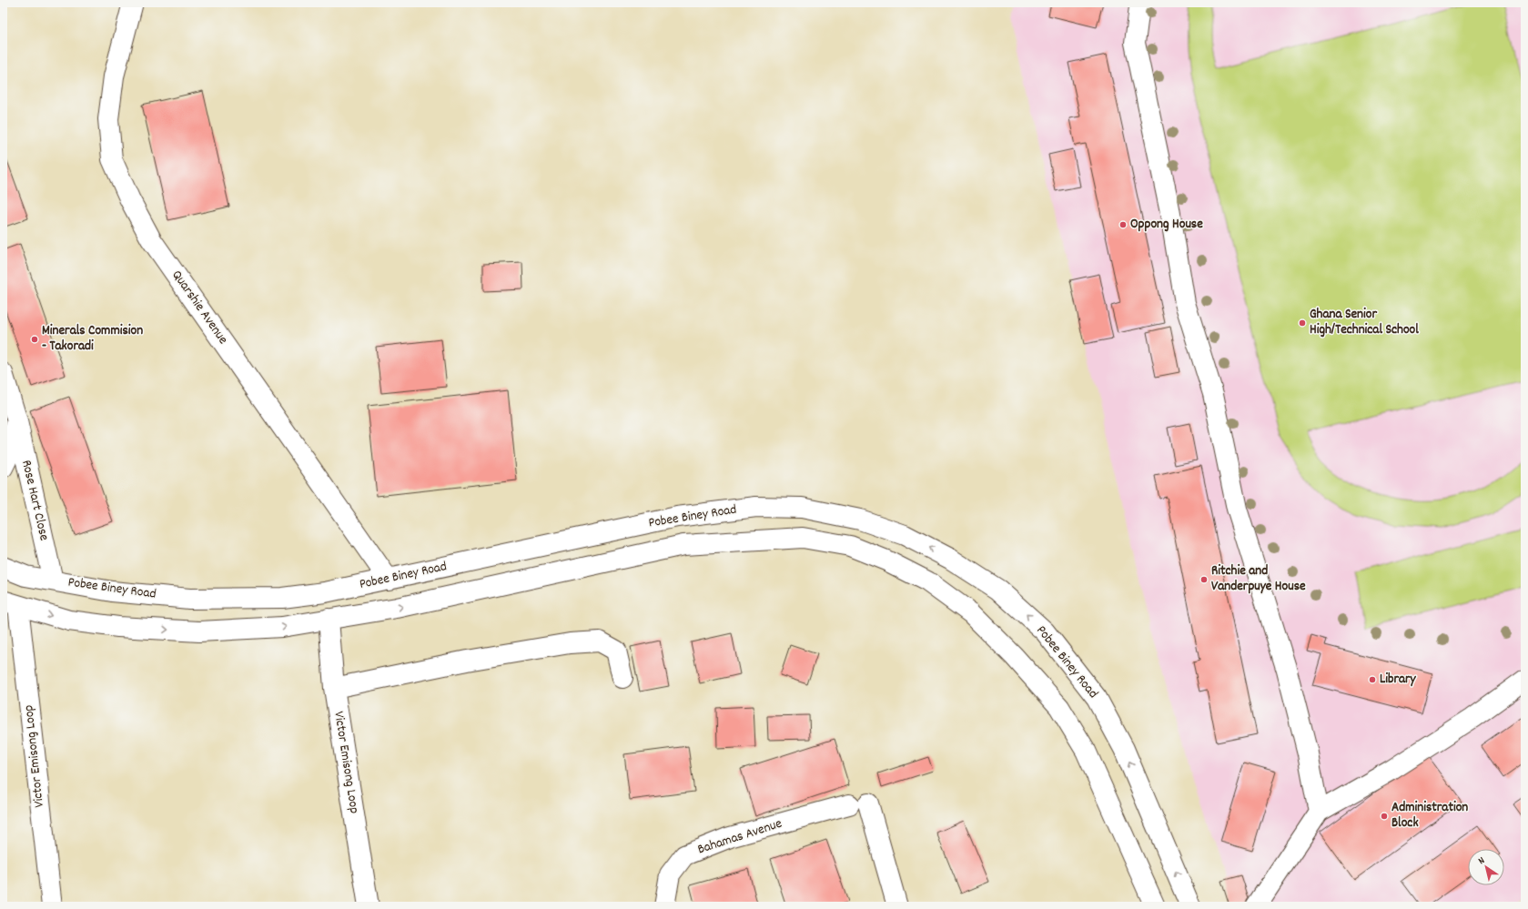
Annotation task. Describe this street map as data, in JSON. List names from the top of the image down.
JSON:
{
  "streets": {
    "street": [
      "Quarshie Avenue",
      "Rose Hart Close",
      "Pobee Biney Road",
      "Victor Emisong Loop",
      "Bahamas Avenue"
    ]
  },
  "crossings": [
    ["Quarshie Avenue", "Pobee Biney Road"],
    ["Rose Hart Close", "Pobee Biney Road"],
    ["Pobee Biney Road", "Victor Emisong Loop"]
  ],
  "places": [
    "Oppong House",
    "Ghana Senior High/Technical School",
    "Minerals Commision - Takoradi",
    "Ritchie and Vanderpuye House",
    "Library",
    "Administration Block"
  ],
  "north": "top left"
}
